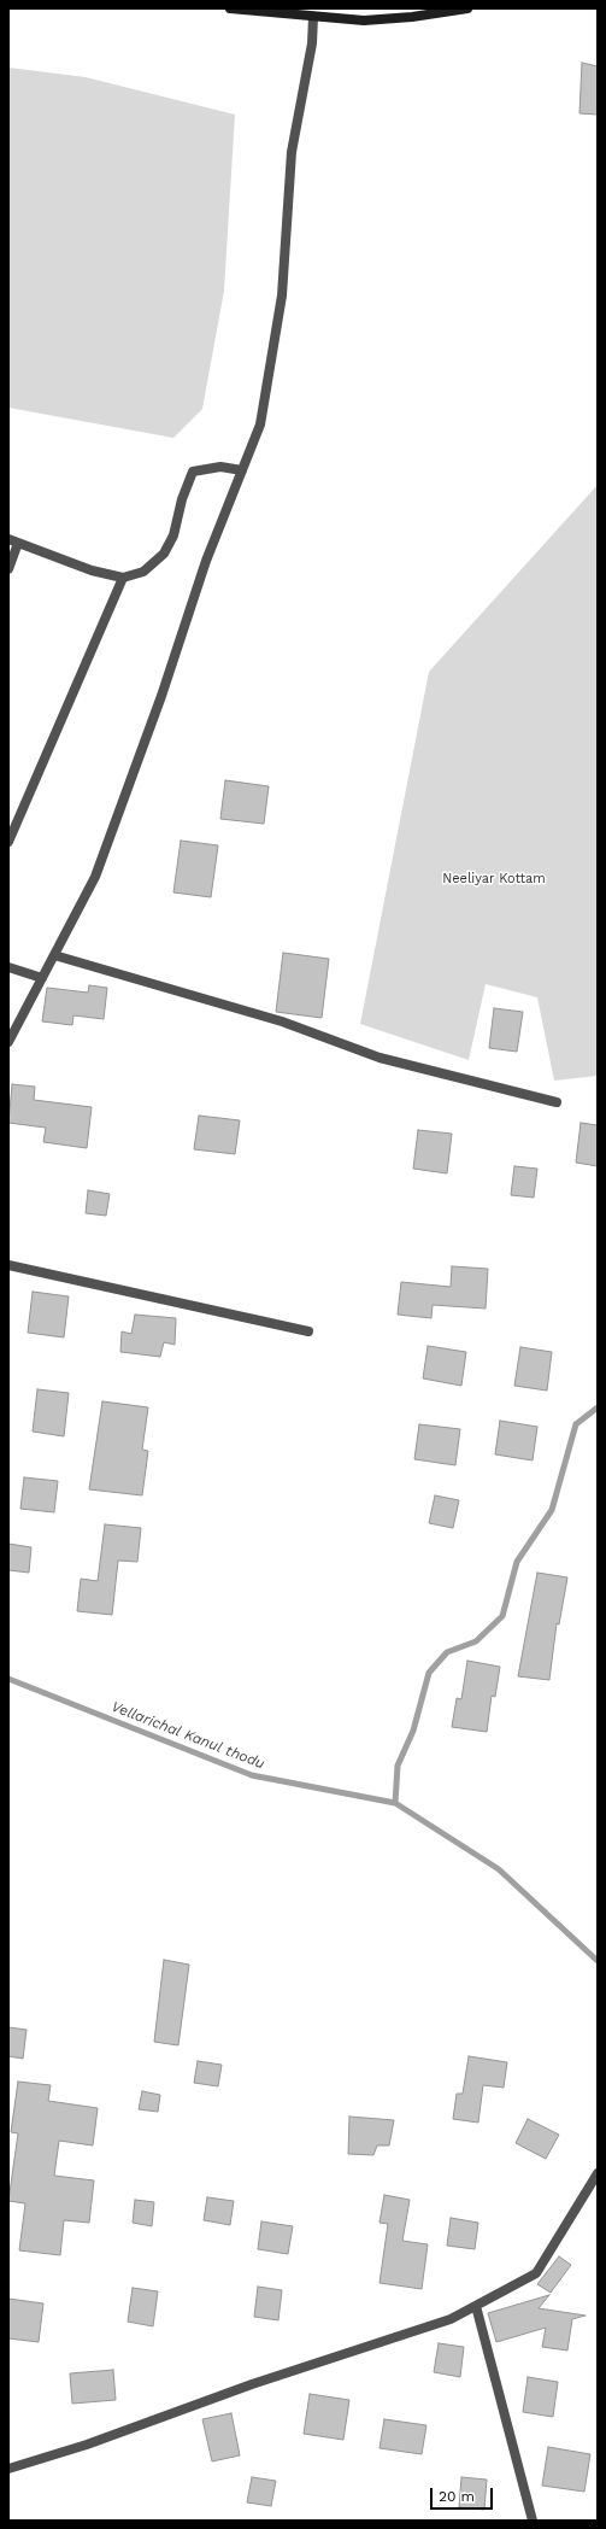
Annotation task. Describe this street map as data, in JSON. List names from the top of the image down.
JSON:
{
  "water": ["Vellarichal Kanul thodu"],
  "parks": ["Neeliyar Kottam"],
  "scale_bar": "20 m"
}
